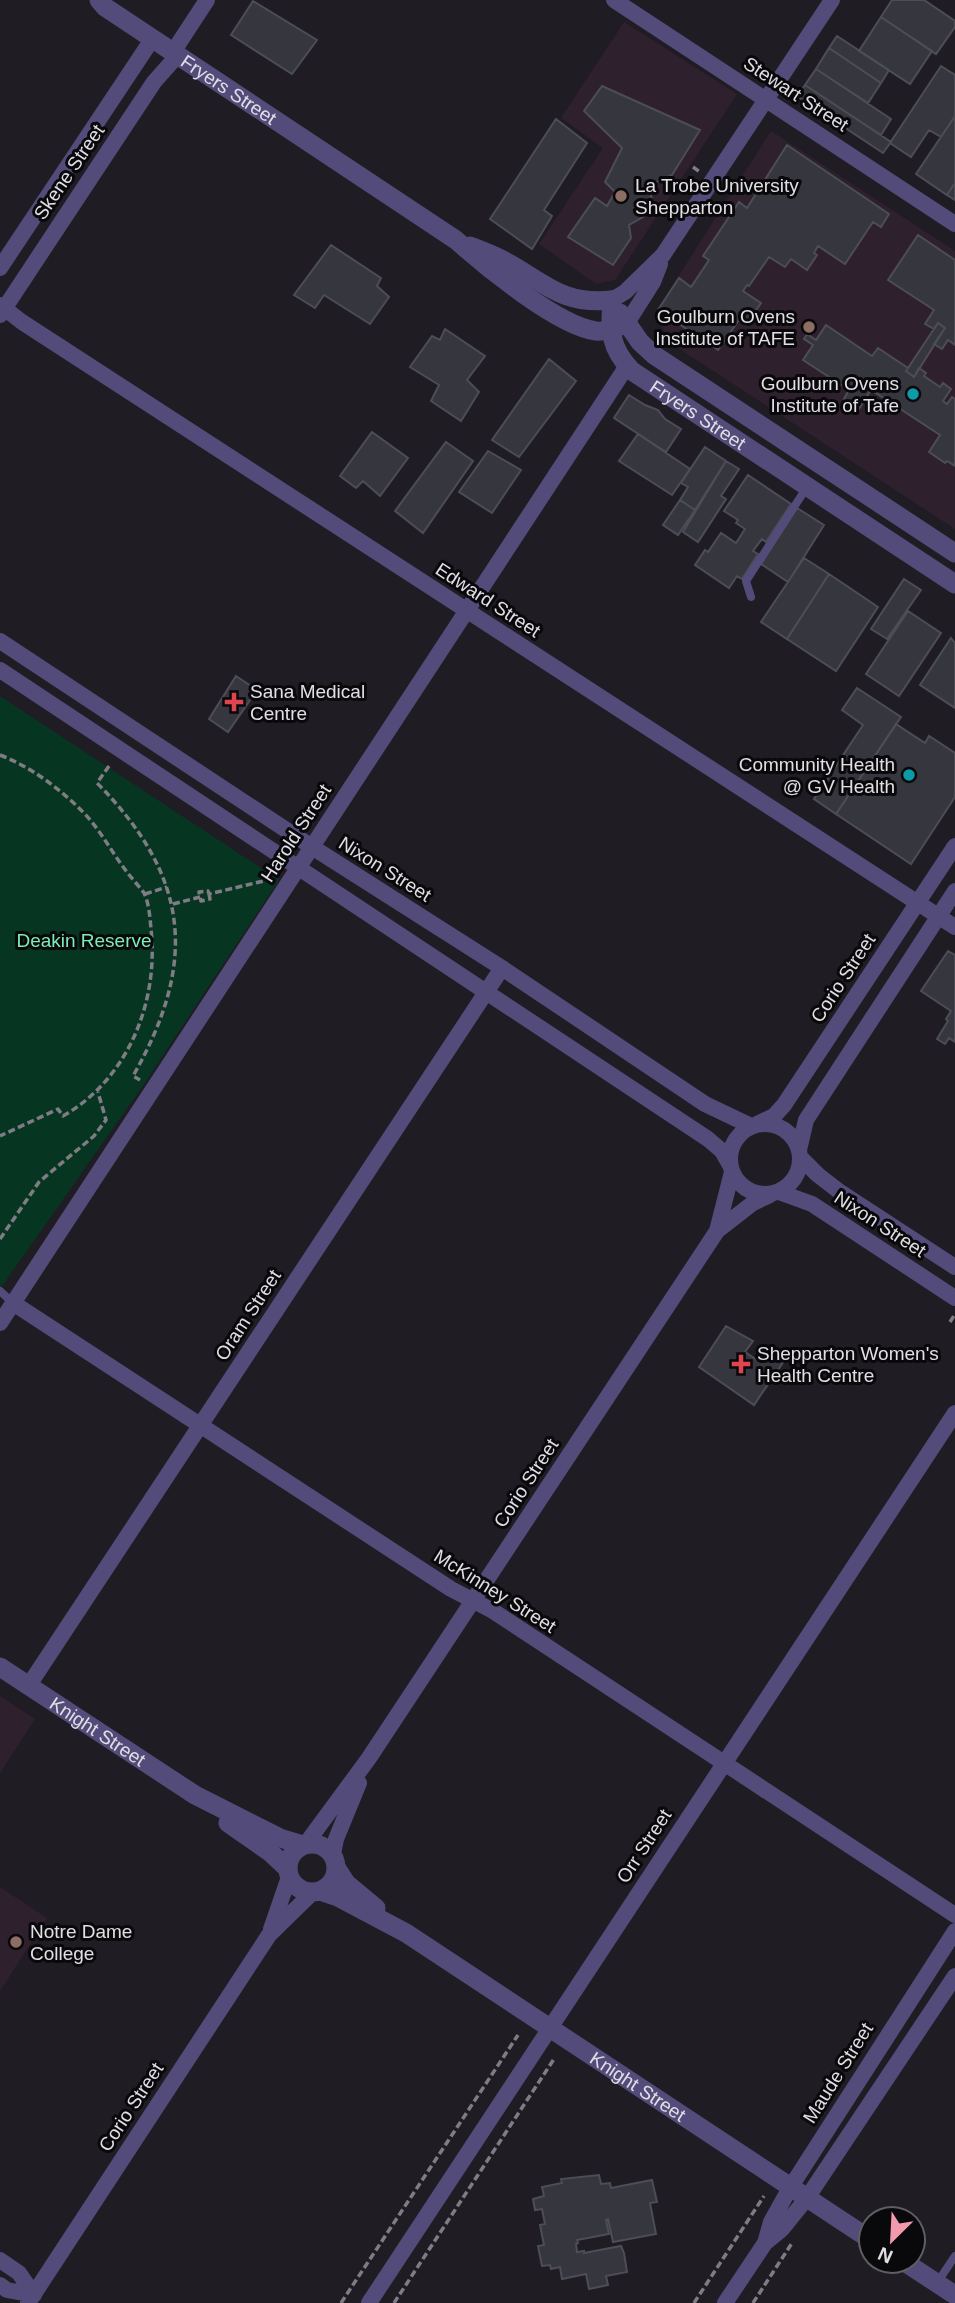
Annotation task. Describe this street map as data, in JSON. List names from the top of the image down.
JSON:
{
  "streets": {
    "street": [
      "Fryers Street",
      "Stewart Street",
      "Skene Street",
      "Edward Street",
      "Harold Street",
      "Nixon Street",
      "Corio Street",
      "Oram Street",
      "McKinney Street",
      "Knight Street",
      "Orr Street",
      "Maude Street"
    ]
  },
  "crossings": [
    ["Fryers Street", "Skene Street"],
    ["Fryers Street", "Harold Street"],
    ["Skene Street", "Edward Street"],
    ["Edward Street", "Harold Street"],
    ["Edward Street", "Corio Street"],
    ["Harold Street", "Nixon Street"],
    ["Harold Street", "McKinney Street"],
    ["Nixon Street", "Corio Street"],
    ["Nixon Street", "Oram Street"],
    ["Corio Street", "McKinney Street"],
    ["Corio Street", "Knight Street"],
    ["Oram Street", "McKinney Street"],
    ["Oram Street", "Knight Street"],
    ["McKinney Street", "Orr Street"],
    ["Knight Street", "Orr Street"],
    ["Knight Street", "Maude Street"]
  ],
  "parks": ["Deakin Reserve"],
  "places": {
    "other": [
      "La Trobe University Shepparton",
      "Goulburn Ovens Institute of TAFE",
      "Goulburn Ovens Institute of Tafe",
      "Community Health @ GV Health",
      "Notre Dame College"
    ],
    "health": ["Sana Medical Centre", "Shepparton Women's Health Centre"]
  },
  "north": "bottom left"
}
